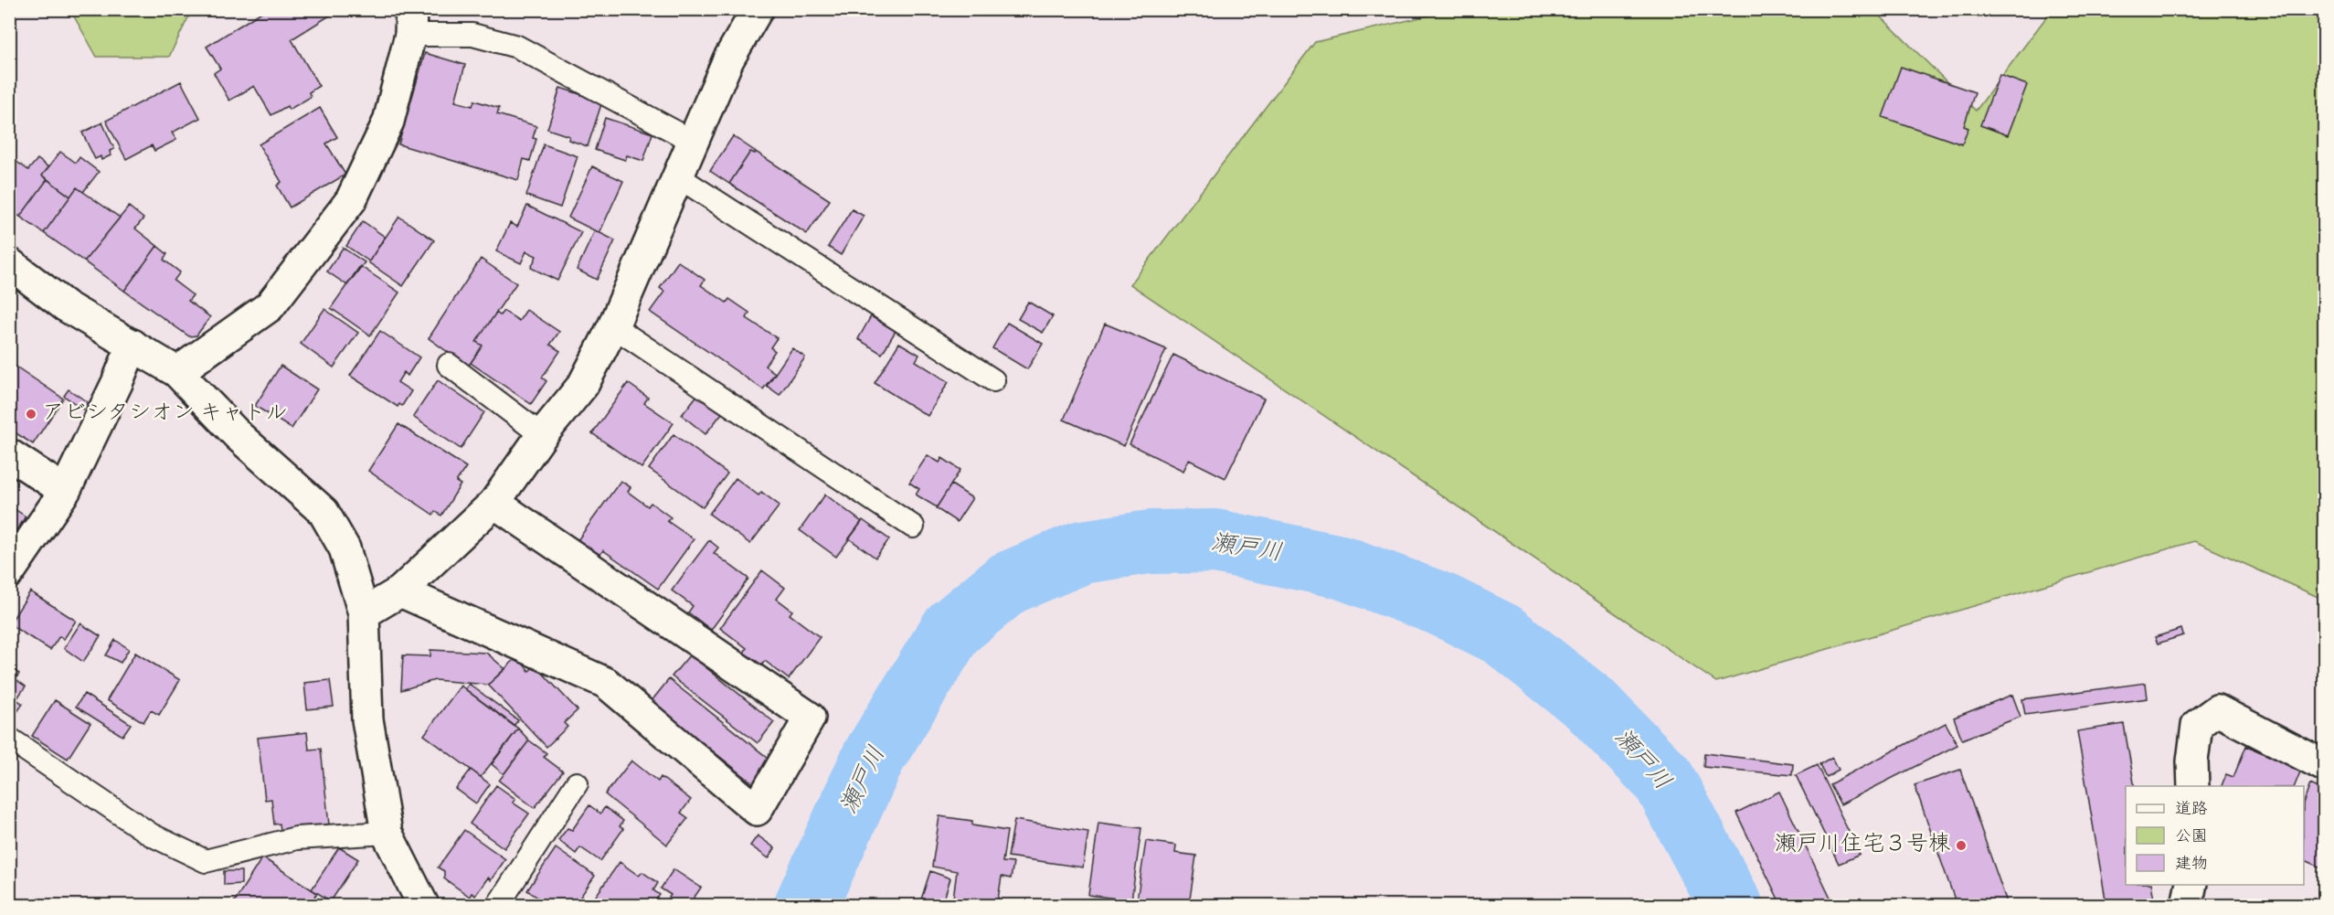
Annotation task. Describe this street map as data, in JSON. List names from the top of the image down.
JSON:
{
  "water": ["瀬戸川"],
  "places": ["アビシタシオン キャトル", "瀬戸川住宅３号棟"],
  "legend": ["道路", "公園", "建物"]
}
